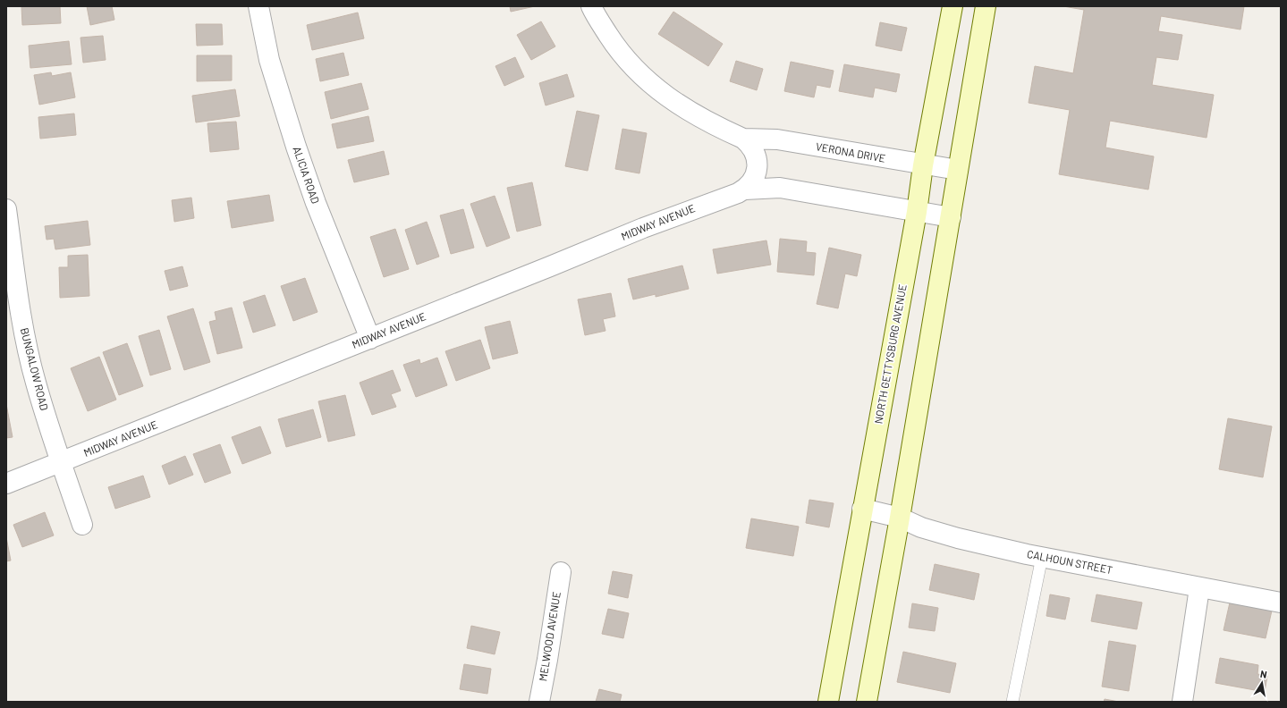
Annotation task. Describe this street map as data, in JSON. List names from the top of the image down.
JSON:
{
  "streets": {
    "main road": ["NORTH GETTYSBURG AVENUE"],
    "street": [
      "VERONA DRIVE",
      "ALICIA ROAD",
      "MIDWAY AVENUE",
      "BUNGALOW ROAD",
      "CALHOUN STREET",
      "MELWOOD AVENUE"
    ]
  },
  "crossings": [
    ["VERONA DRIVE", "MIDWAY AVENUE"],
    ["VERONA DRIVE", "NORTH GETTYSBURG AVENUE"],
    ["ALICIA ROAD", "MIDWAY AVENUE"],
    ["MIDWAY AVENUE", "BUNGALOW ROAD"],
    ["NORTH GETTYSBURG AVENUE", "CALHOUN STREET"]
  ],
  "north": "top"
}
